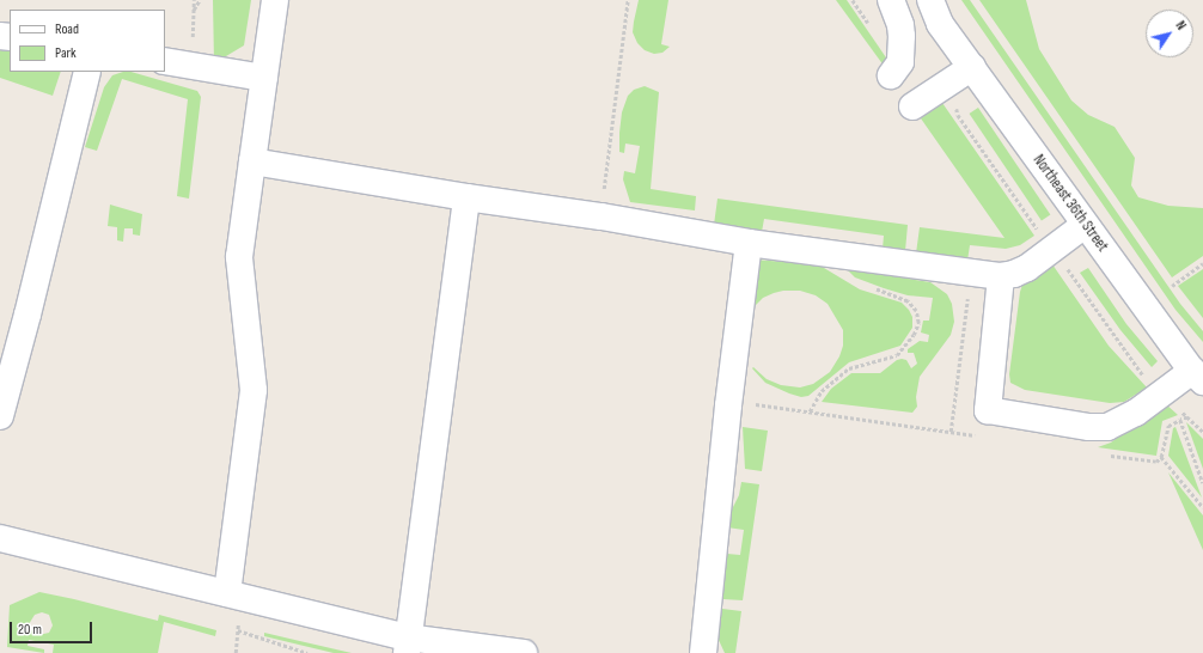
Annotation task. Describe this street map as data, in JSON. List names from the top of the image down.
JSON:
{
  "streets": {
    "street": ["Northeast 36th Street"]
  },
  "legend": ["Road", "Park"],
  "scale_bar": "20 m",
  "north": "top right"
}
